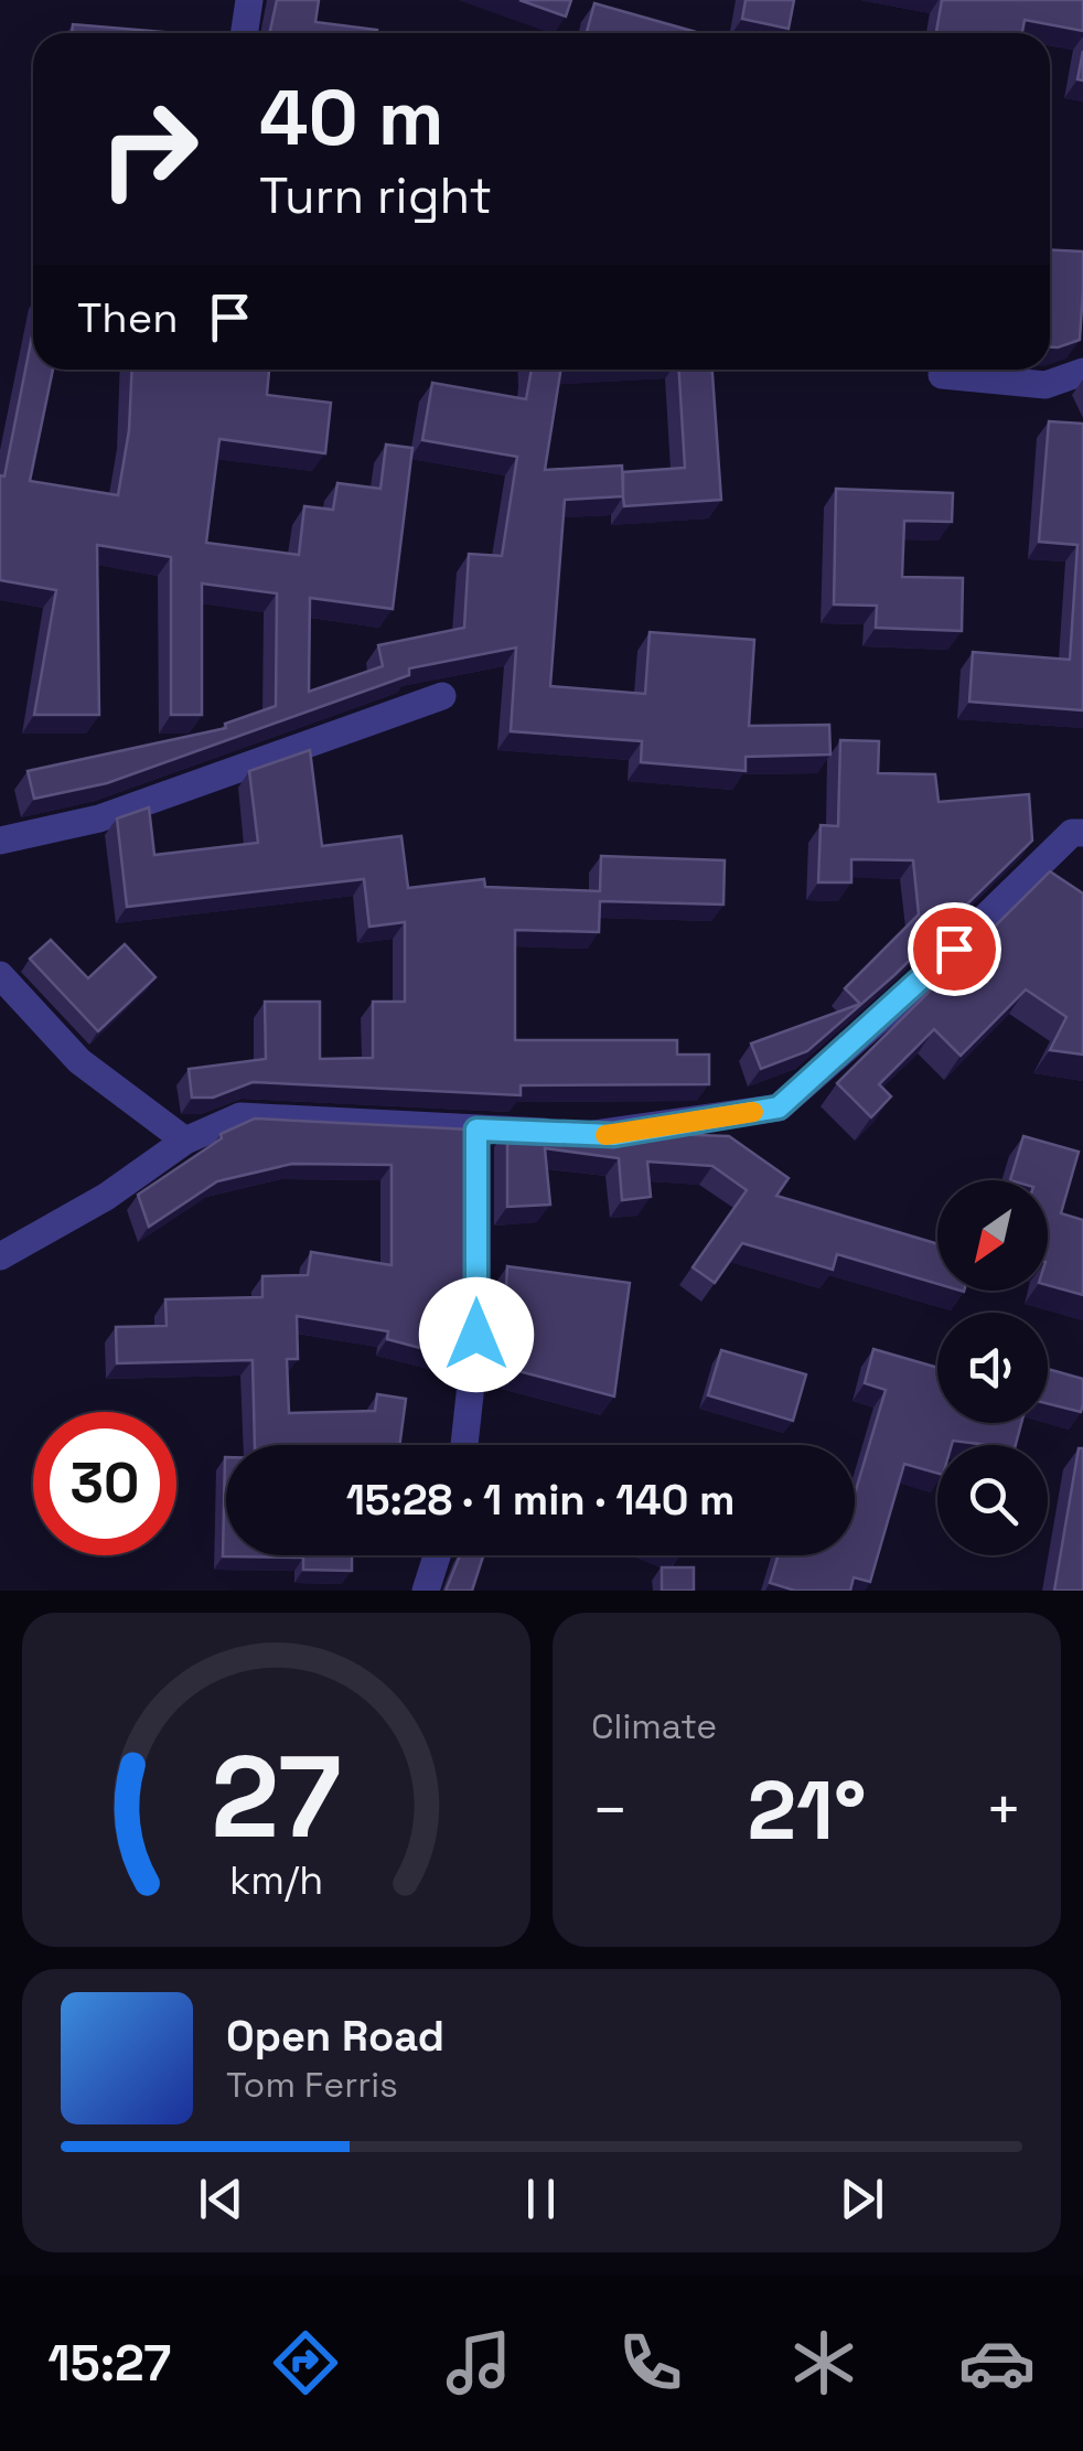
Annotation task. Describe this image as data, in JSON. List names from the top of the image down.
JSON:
{
  "north": "bottom left",
  "page": {
    "turn": ["40 m", "Turn right"],
    "then": "Then",
    "limit": "30",
    "trip": "15:28 · 1 min · 140 m",
    "tile": "Climate",
    "heat": ["−", "21°", "+"],
    "song": ["Open Road", "Tom Ferris"],
    "tabs": "15:27",
    "gauge": ["27", "km/h"]
  }
}
